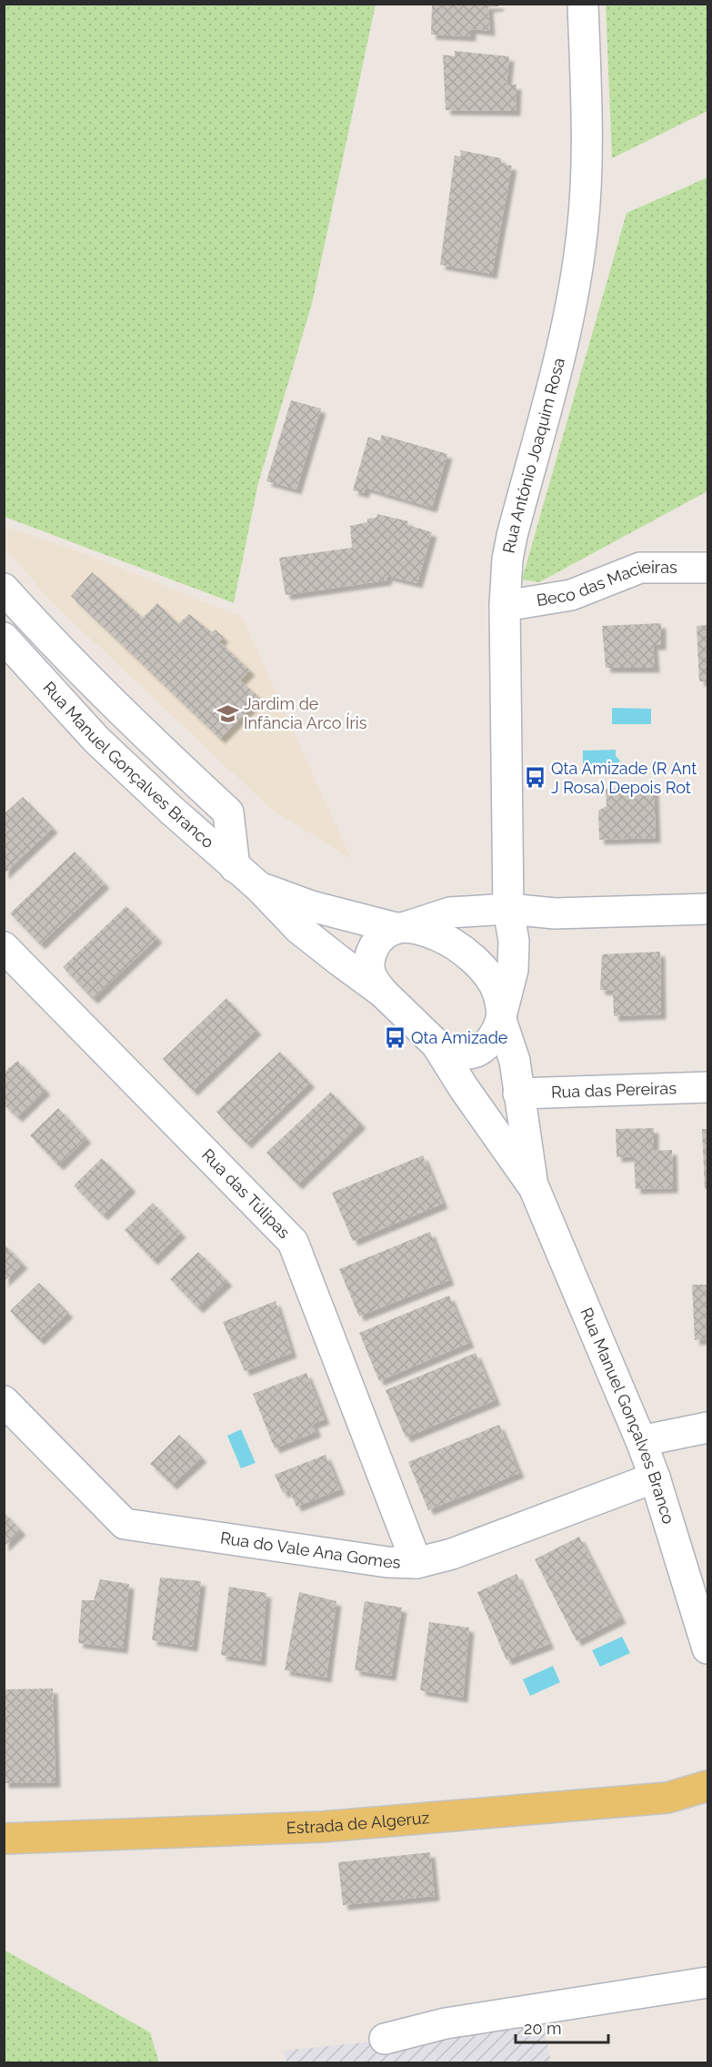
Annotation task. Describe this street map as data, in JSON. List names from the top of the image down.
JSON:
{
  "streets": {
    "main road": ["Estrada de Algeruz"],
    "street": [
      "Rua António Joaquim Rosa",
      "Beco das Macieiras",
      "Rua Manuel Gonçalves Branco",
      "Rua das Pereiras",
      "Rua das Túlipas",
      "Rua do Vale Ana Gomes"
    ]
  },
  "crossings": [
    ["Rua António Joaquim Rosa", "Beco das Macieiras"],
    ["Rua António Joaquim Rosa", "Rua Manuel Gonçalves Branco"],
    ["Rua Manuel Gonçalves Branco", "Rua das Pereiras"],
    ["Rua Manuel Gonçalves Branco", "Rua do Vale Ana Gomes"],
    ["Rua das Túlipas", "Rua do Vale Ana Gomes"]
  ],
  "places": {
    "school or university": ["Jardim de Infância Arco Íris"],
    "bus stop": ["Qta Amizade (R Ant J Rosa) Depois Rot", "Qta Amizade"]
  },
  "scale_bar": "20 m"
}
